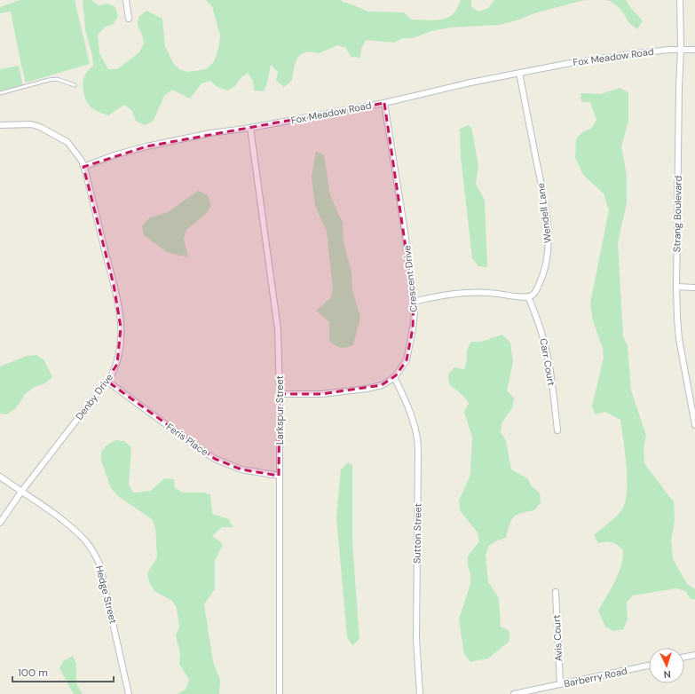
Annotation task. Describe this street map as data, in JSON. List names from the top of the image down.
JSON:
{
  "streets": {
    "street": [
      "Fox Meadow Road",
      "Wendell Lane",
      "Strang Boulevard",
      "Crescent Drive",
      "Carr Court",
      "Denby Drive",
      "Larkspur Street",
      "Feris Place",
      "Sutton Street",
      "Hedge Street",
      "Avis Court",
      "Barberry Road"
    ]
  },
  "crossings": [
    ["Fox Meadow Road", "Wendell Lane"],
    ["Fox Meadow Road", "Strang Boulevard"],
    ["Fox Meadow Road", "Crescent Drive"],
    ["Fox Meadow Road", "Denby Drive"],
    ["Fox Meadow Road", "Larkspur Street"],
    ["Wendell Lane", "Carr Court"],
    ["Crescent Drive", "Larkspur Street"],
    ["Crescent Drive", "Sutton Street"],
    ["Denby Drive", "Feris Place"],
    ["Denby Drive", "Hedge Street"],
    ["Larkspur Street", "Feris Place"],
    ["Avis Court", "Barberry Road"]
  ],
  "scale_bar": "100 m",
  "north": "bottom"
}
